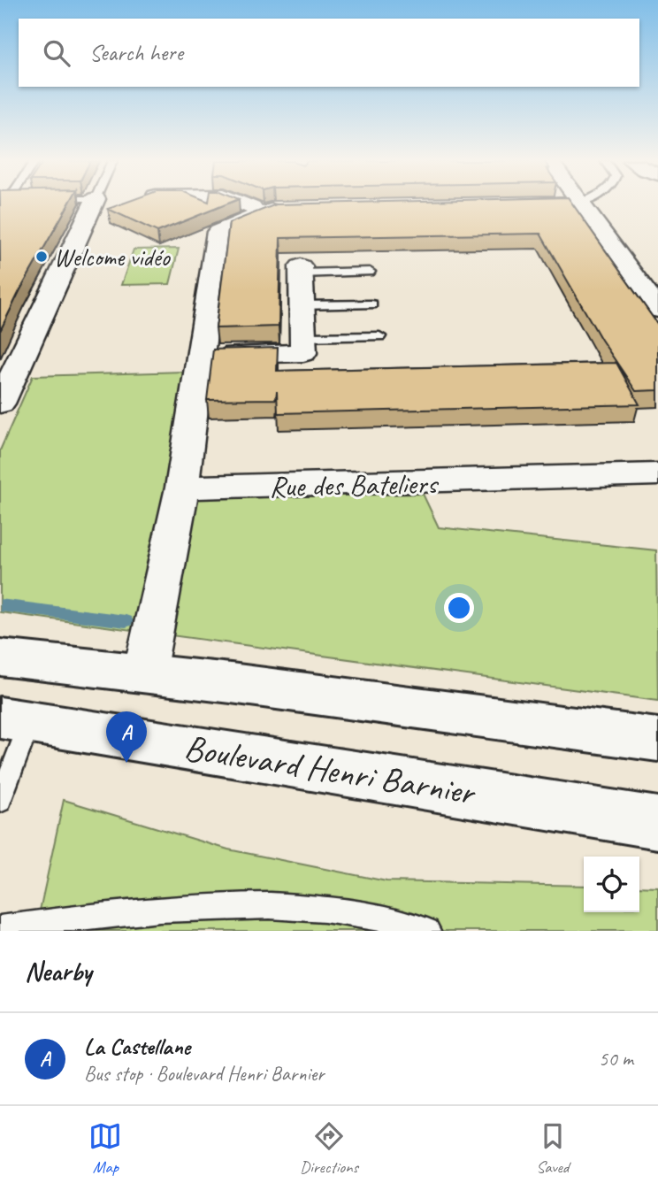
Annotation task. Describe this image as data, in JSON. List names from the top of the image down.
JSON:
{
  "streets": {
    "main road": ["Boulevard Henri Barnier"],
    "street": ["Rue des Bateliers"]
  },
  "places": ["Welcome vidéo"],
  "page": {
    "search": "Search here",
    "pins": "A",
    "heading": "Nearby",
    "list": [
      {
        "mark": "A",
        "name": "La Castellane",
        "note": "Bus stop · Boulevard Henri Barnier",
        "value": "50 m"
      }
    ],
    "nav": ["Map", "Directions", "Saved"]
  }
}
